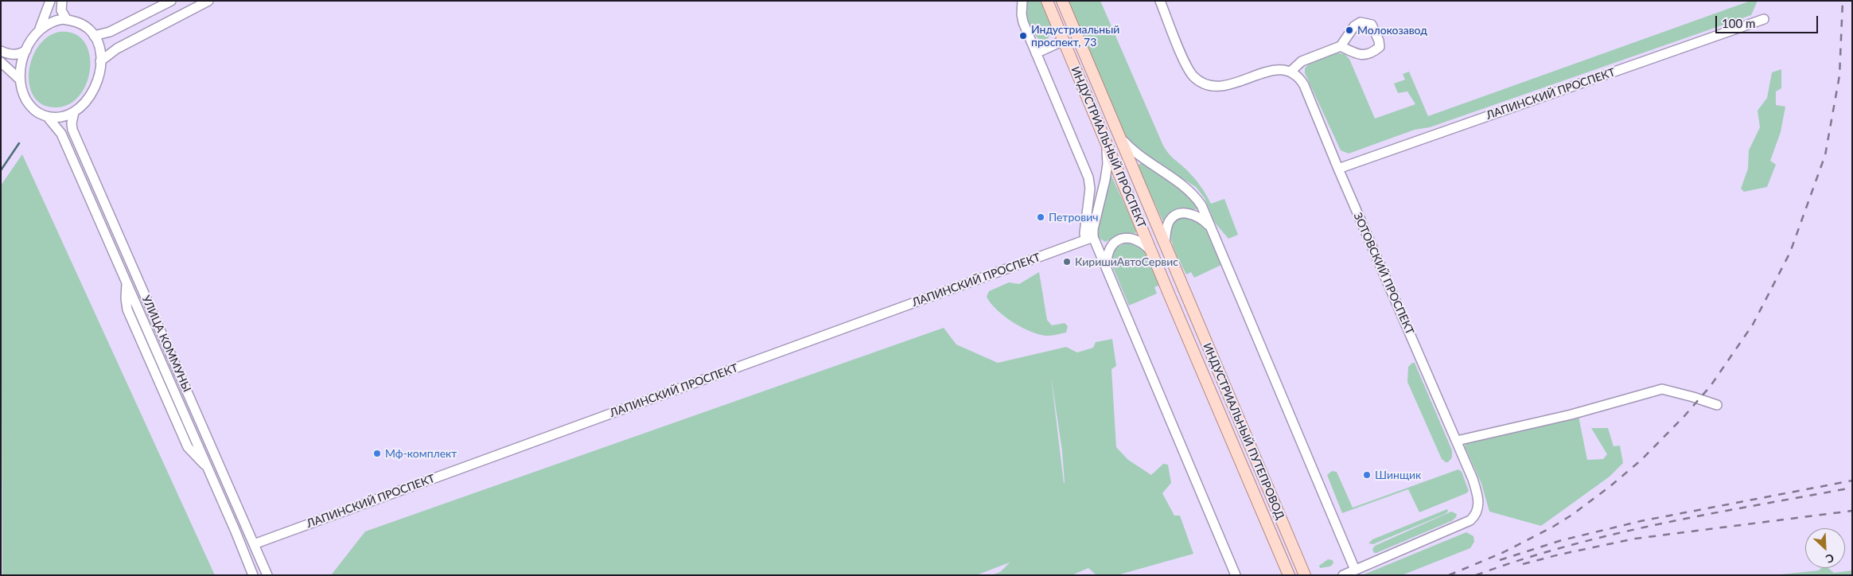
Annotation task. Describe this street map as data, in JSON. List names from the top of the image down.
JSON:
{
  "streets": {
    "main road": ["ИНДУСТРИАЛЬНЫЙ ПРОСПЕКТ", "ИНДУСТРИАЛЬНЫЙ ПУТЕПРОВОД"],
    "street": ["ЛАПИНСКИЙ ПРОСПЕКТ", "ЗОТОВСКИЙ ПРОСПЕКТ", "УЛИЦА КОММУНЫ"]
  },
  "crossings": [
    ["ЛАПИНСКИЙ ПРОСПЕКТ", "ЗОТОВСКИЙ ПРОСПЕКТ"],
    ["ЛАПИНСКИЙ ПРОСПЕКТ", "УЛИЦА КОММУНЫ"],
    ["ИНДУСТРИАЛЬНЫЙ ПРОСПЕКТ", "ИНДУСТРИАЛЬНЫЙ ПУТЕПРОВОД"]
  ],
  "places": [
    "Молокозавод",
    "Индустриальный проспект, 73",
    "Петрович",
    "КиришиАвтоСервис",
    "Мф-комплект",
    "Шинщик"
  ],
  "scale_bar": "100 m",
  "north": "bottom right"
}
